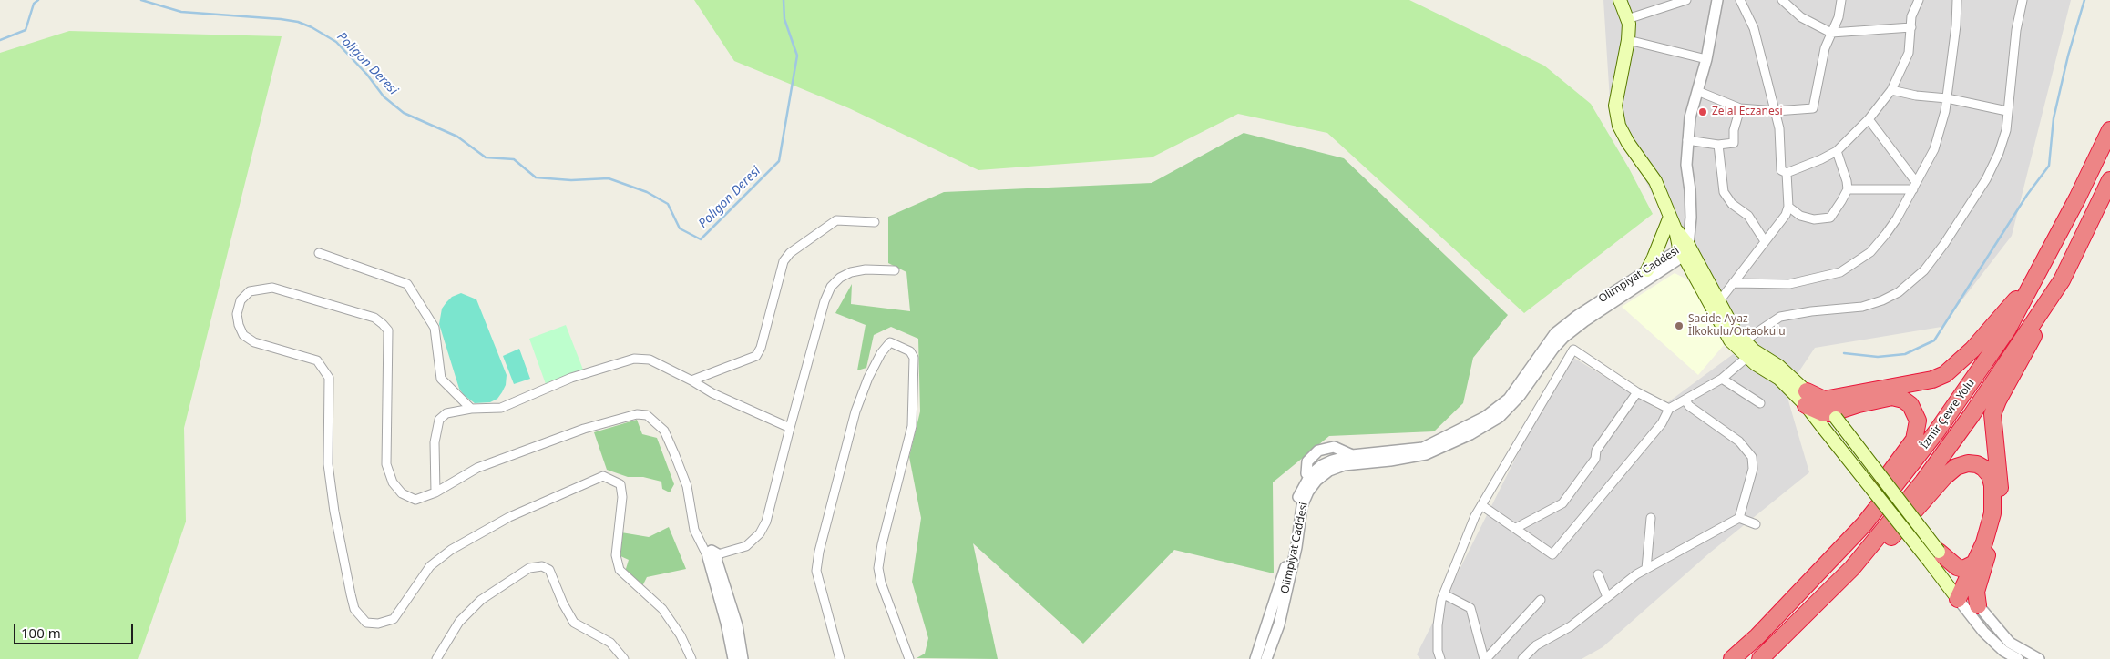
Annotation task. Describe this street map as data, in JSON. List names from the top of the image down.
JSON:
{
  "streets": {
    "highway": ["İzmir Çevre Yolu"],
    "street": ["Olimpiyat Caddesi"]
  },
  "water": ["Poligon Deresi"],
  "places": ["Zelal Eczanesi", "Sacide Ayaz İlkokulu/Ortaokulu"],
  "scale_bar": "100 m"
}
